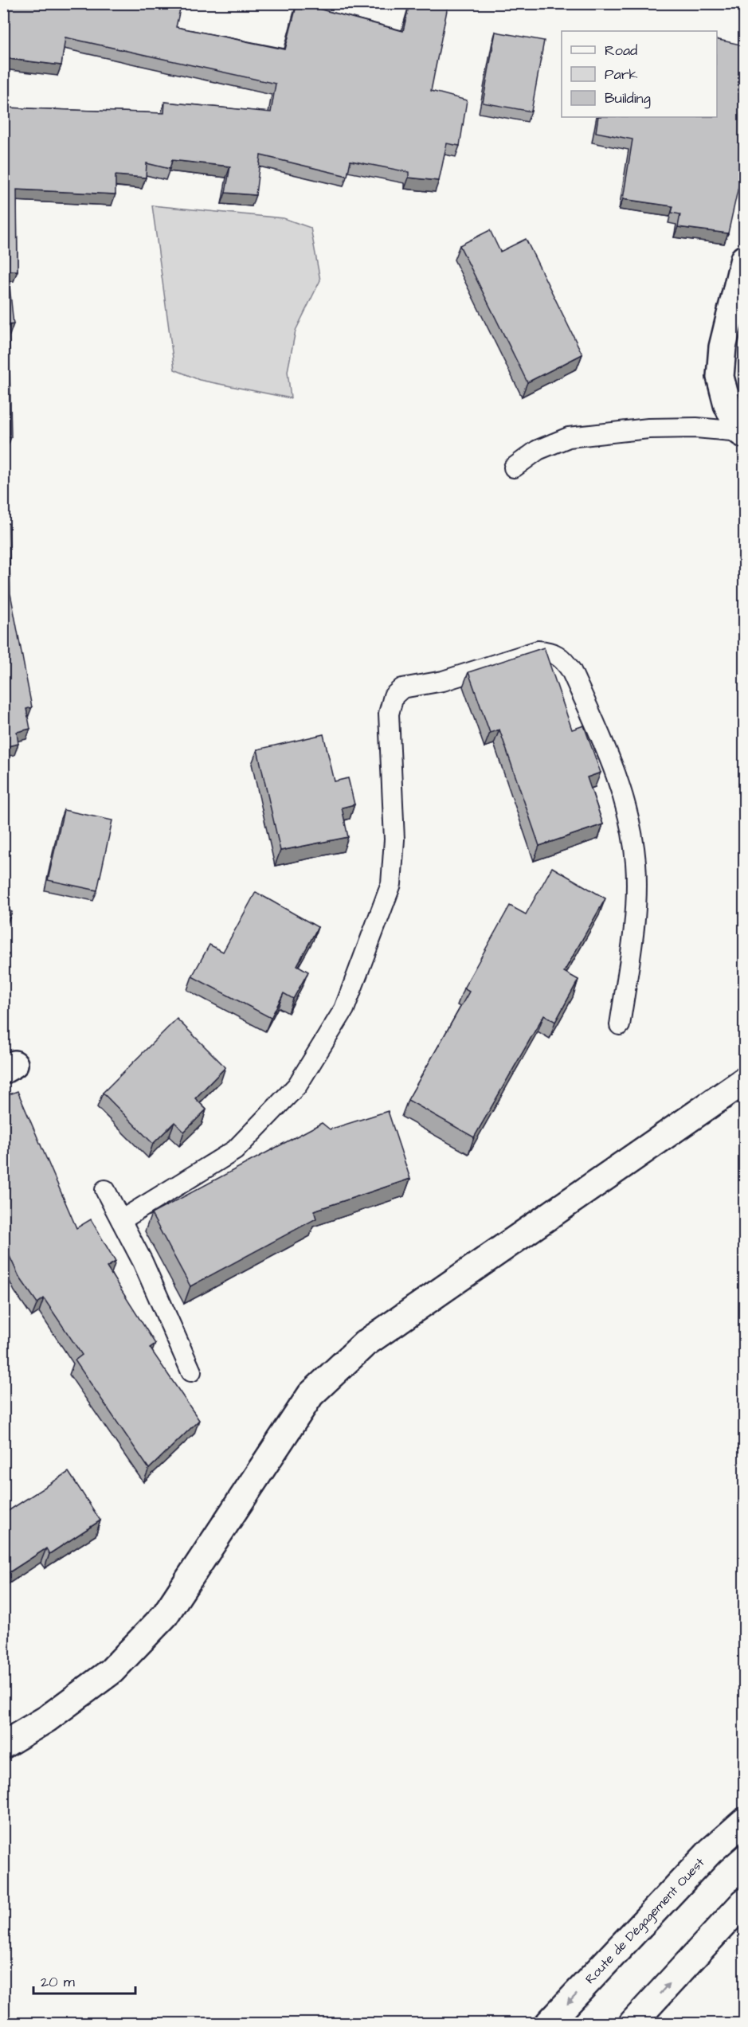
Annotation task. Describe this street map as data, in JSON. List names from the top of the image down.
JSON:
{
  "streets": {
    "main road": ["Route de Dégagement Ouest"]
  },
  "legend": ["Road", "Park", "Building"],
  "scale_bar": "20 m"
}
